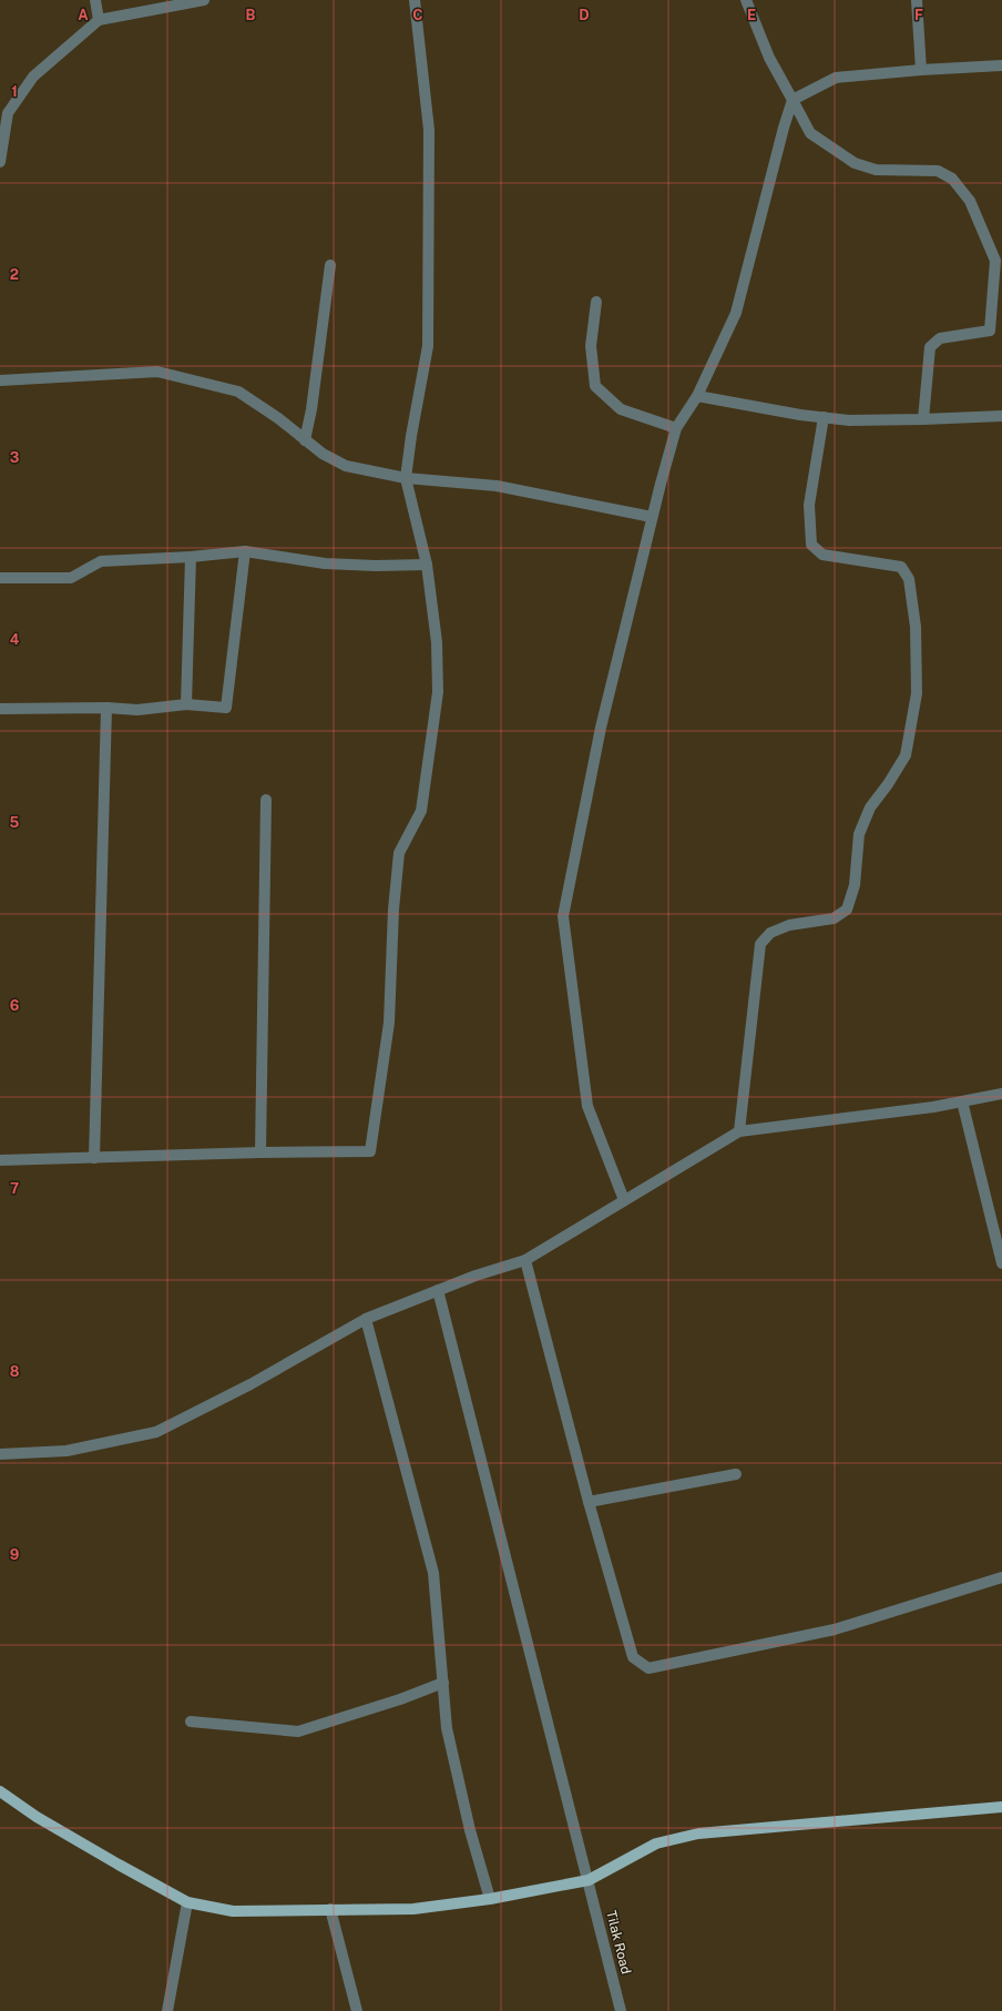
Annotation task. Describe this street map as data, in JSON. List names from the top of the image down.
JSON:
{
  "streets": {
    "street": ["Tilak Road"]
  },
  "grid": {
    "columns": [
      "A",
      "B",
      "C",
      "D",
      "E",
      "F"
    ],
    "rows": [
      "1",
      "2",
      "3",
      "4",
      "5",
      "6",
      "7",
      "8",
      "9"
    ]
  }
}
